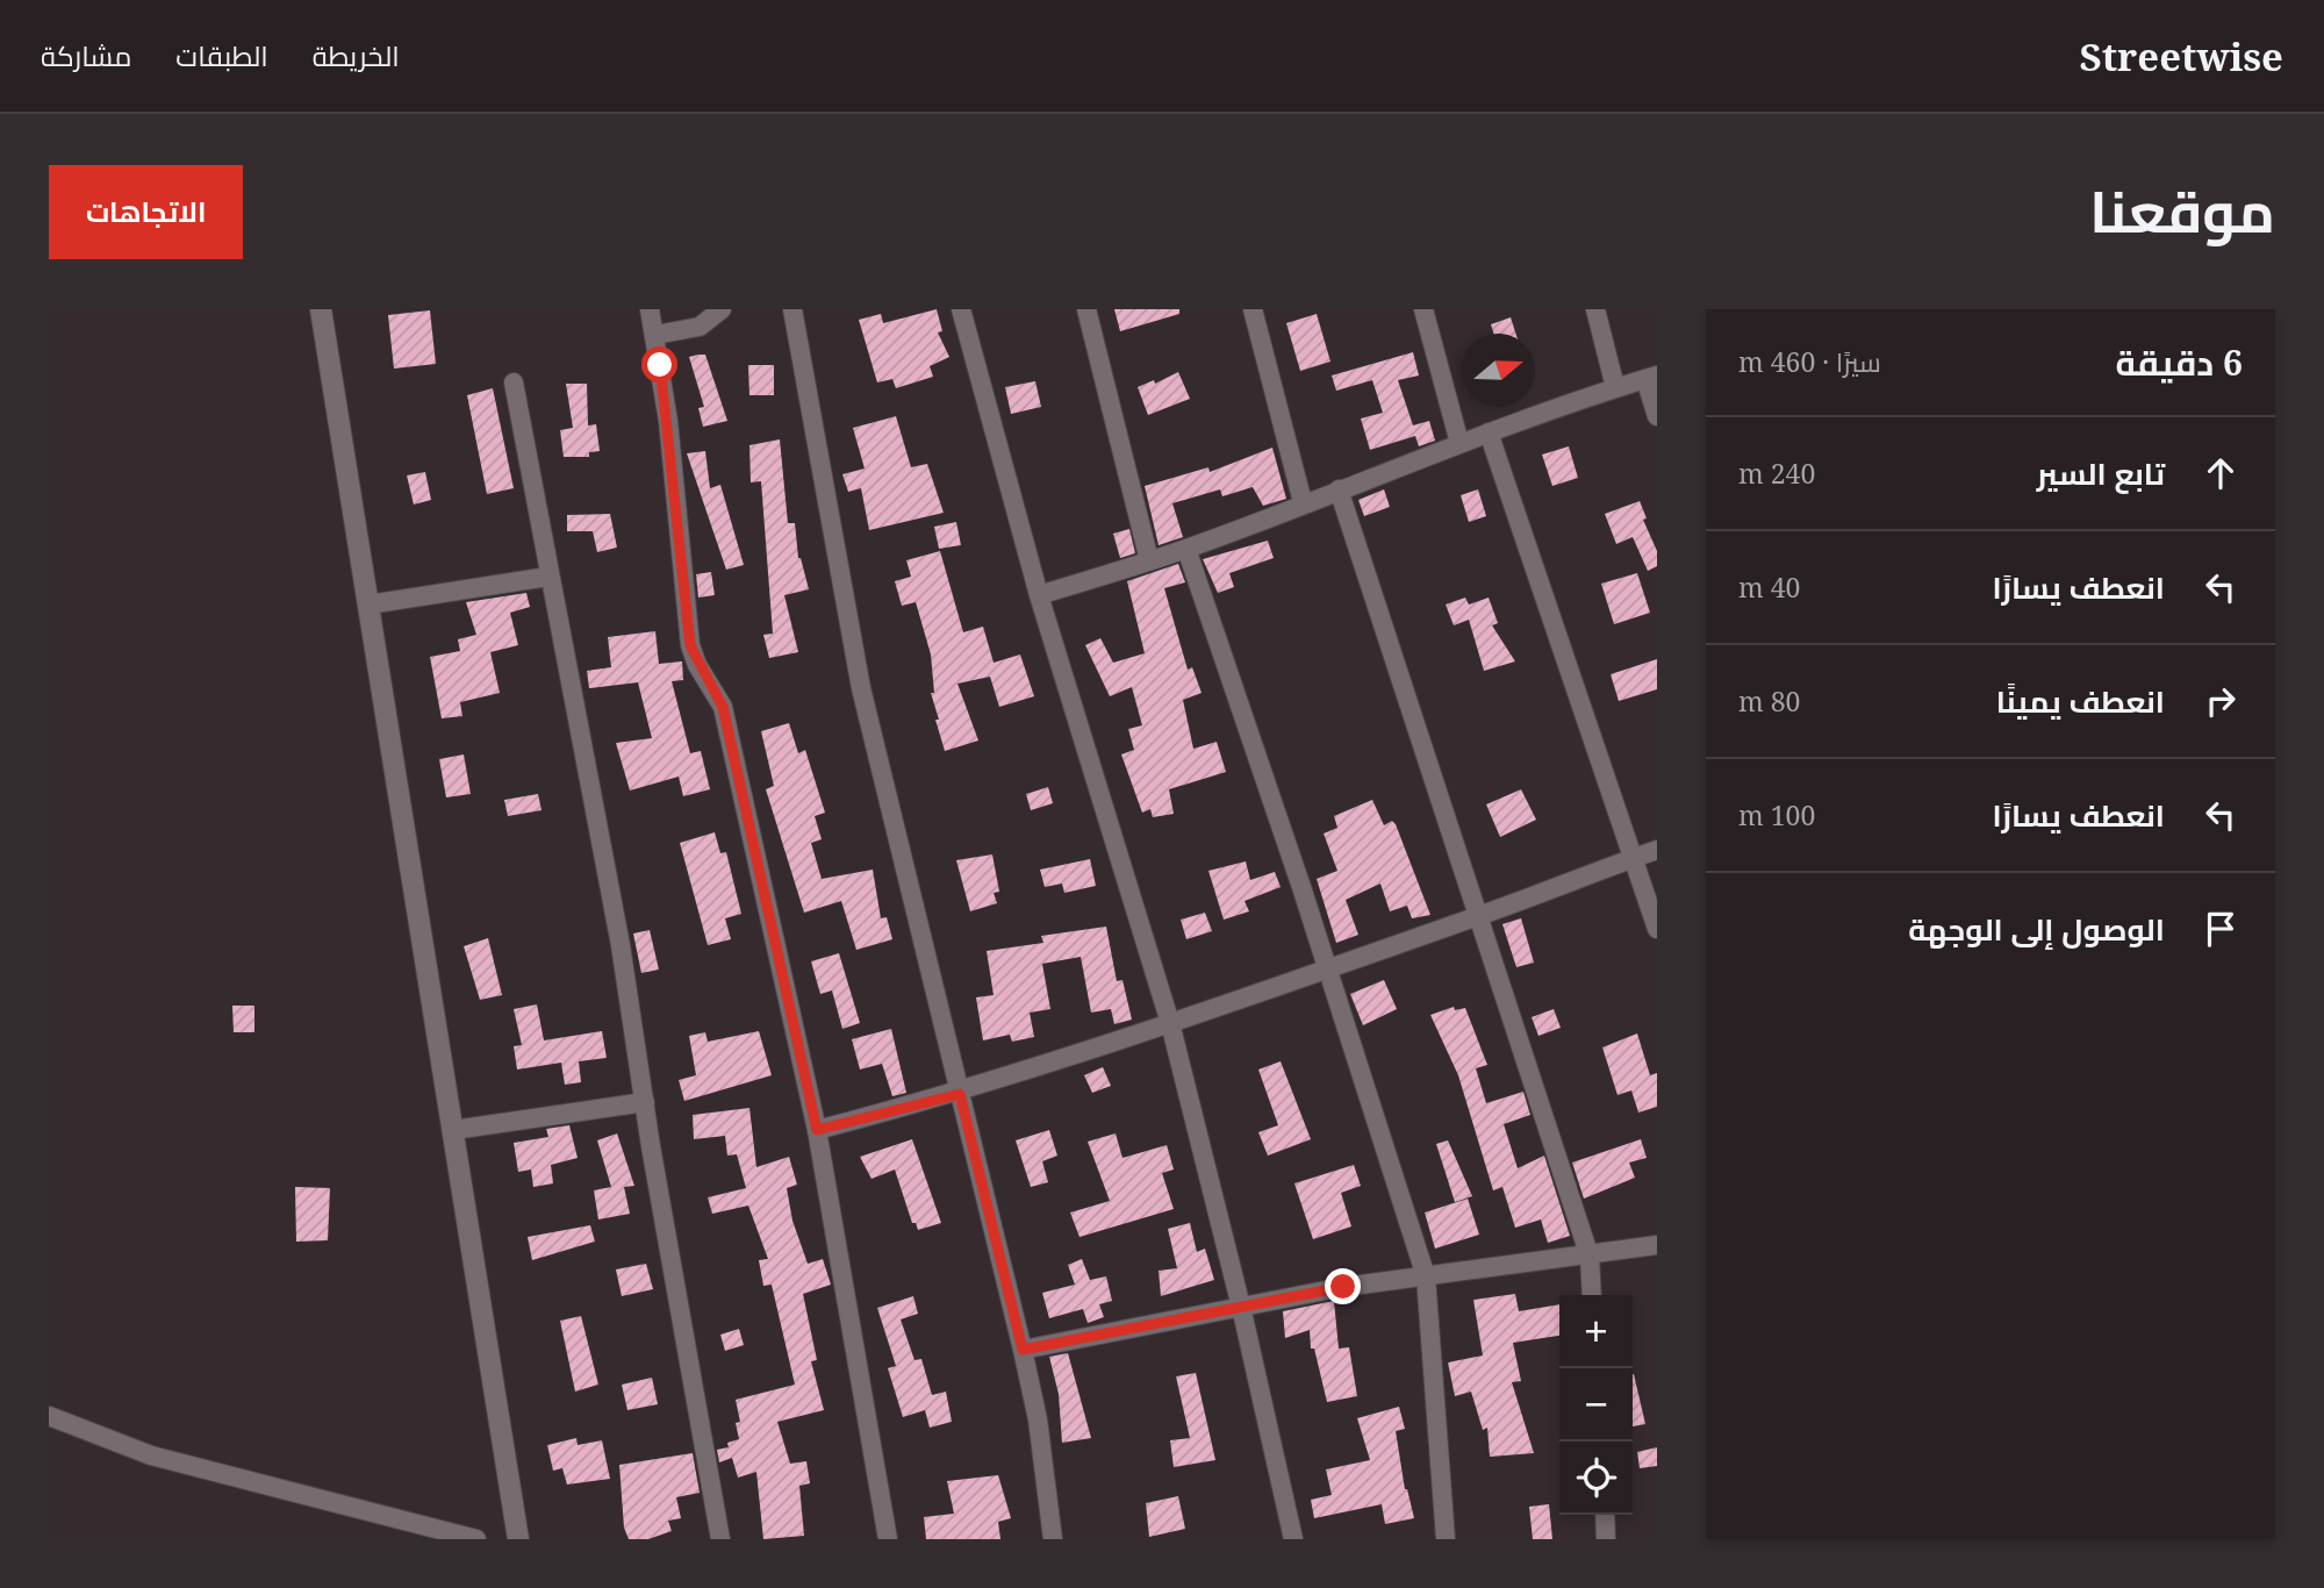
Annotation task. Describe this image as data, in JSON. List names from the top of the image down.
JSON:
{
  "north": "right",
  "page": {
    "header": "Streetwise",
    "nav": ["الخريطة", "الطبقات", "مشاركة"],
    "title": "موقعنا",
    "buttons": "الاتجاهات",
    "heading": ["6 دقيقة", "سيرًا · 460 m"],
    "list": [
      ["تابع السير", "240 m"],
      ["انعطف يسارًا", "40 m"],
      ["انعطف يمينًا", "80 m"],
      ["انعطف يسارًا", "100 m"],
      "الوصول إلى الوجهة"
    ],
    "map_buttons": ["+", "−"]
  }
}
